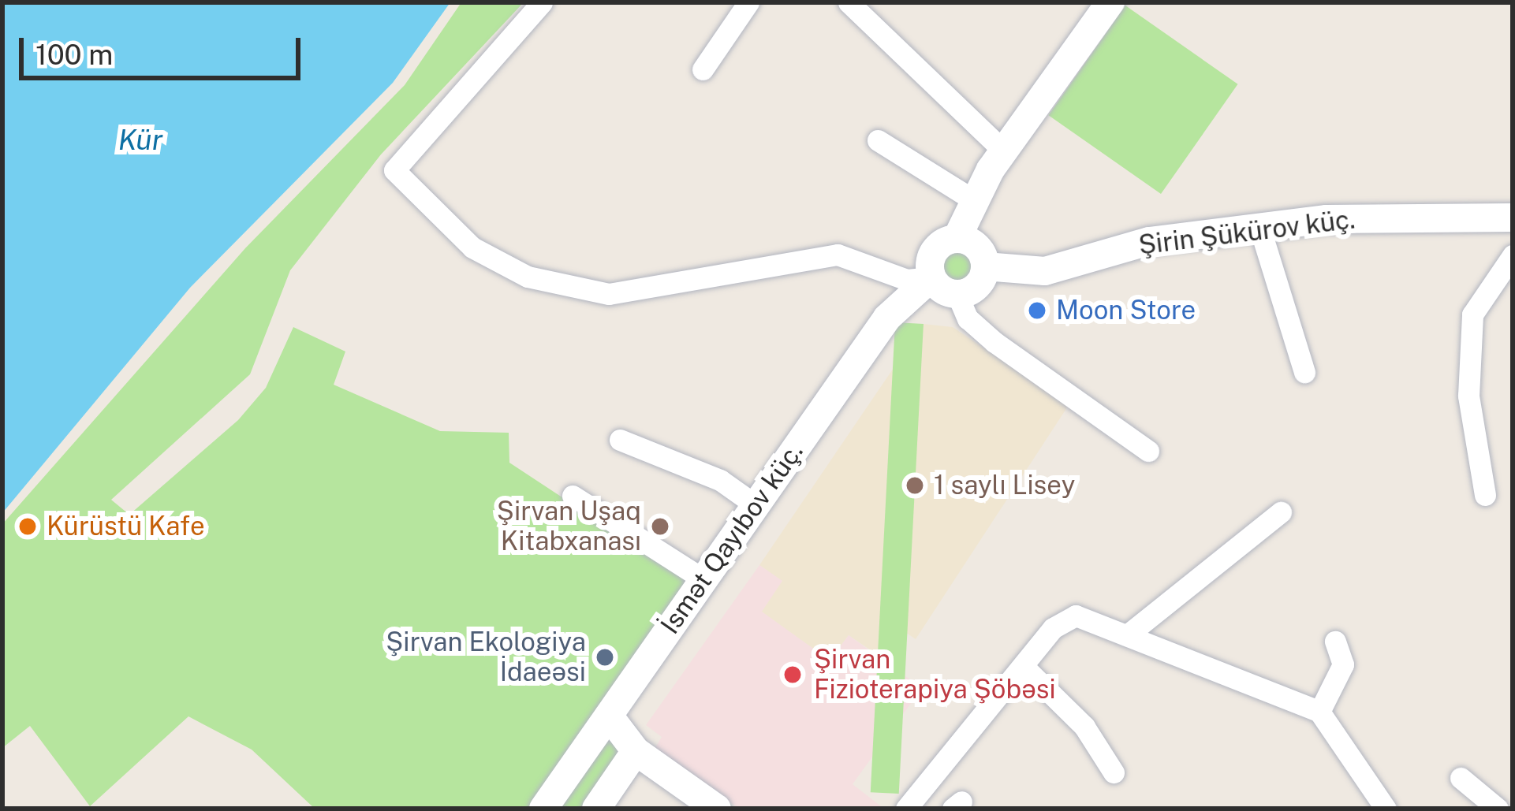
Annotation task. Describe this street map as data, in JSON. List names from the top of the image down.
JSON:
{
  "streets": {
    "street": ["Şirin Şükürov küç.", "İsmət Qayıbov küç."]
  },
  "crossings": [
    ["Şirin Şükürov küç.", "İsmət Qayıbov küç."]
  ],
  "water": ["Kür"],
  "places": [
    "Moon Store",
    "1 saylı Lisey",
    "Kürüstü Kafe",
    "Şirvan Uşaq Kitabxanası",
    "Şirvan Ekologiya İdaeəsi",
    "Şirvan Fizioterapiya Şöbəsi"
  ],
  "scale_bar": "100 m"
}
